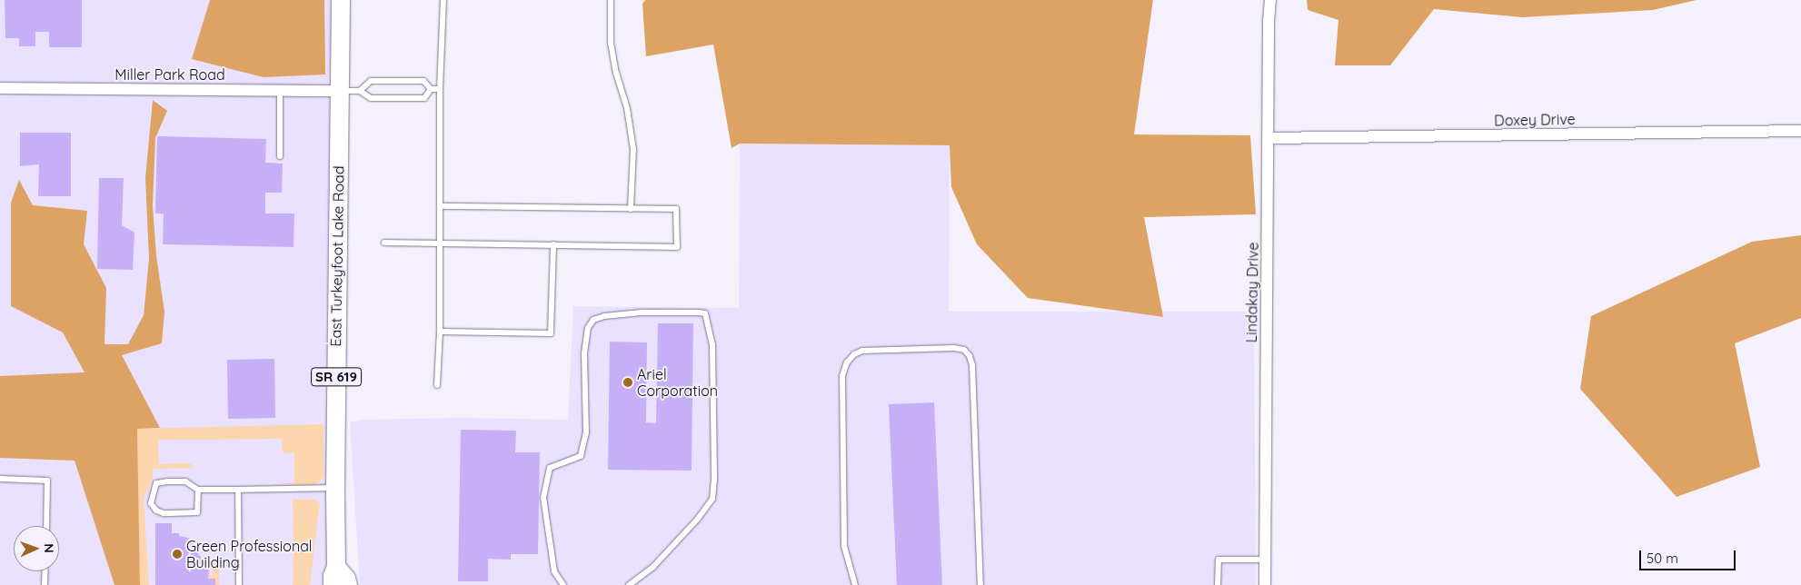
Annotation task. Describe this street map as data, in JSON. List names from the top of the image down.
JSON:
{
  "streets": {
    "main road": ["East Turkeyfoot Lake Road", "SR 619"],
    "street": ["Miller Park Road", "Doxey Drive", "Lindakay Drive"]
  },
  "crossings": [
    ["Miller Park Road", "East Turkeyfoot Lake Road"],
    ["Doxey Drive", "Lindakay Drive"]
  ],
  "places": ["Ariel Corporation", "Green Professional Building"],
  "scale_bar": "50 m",
  "north": "right"
}
